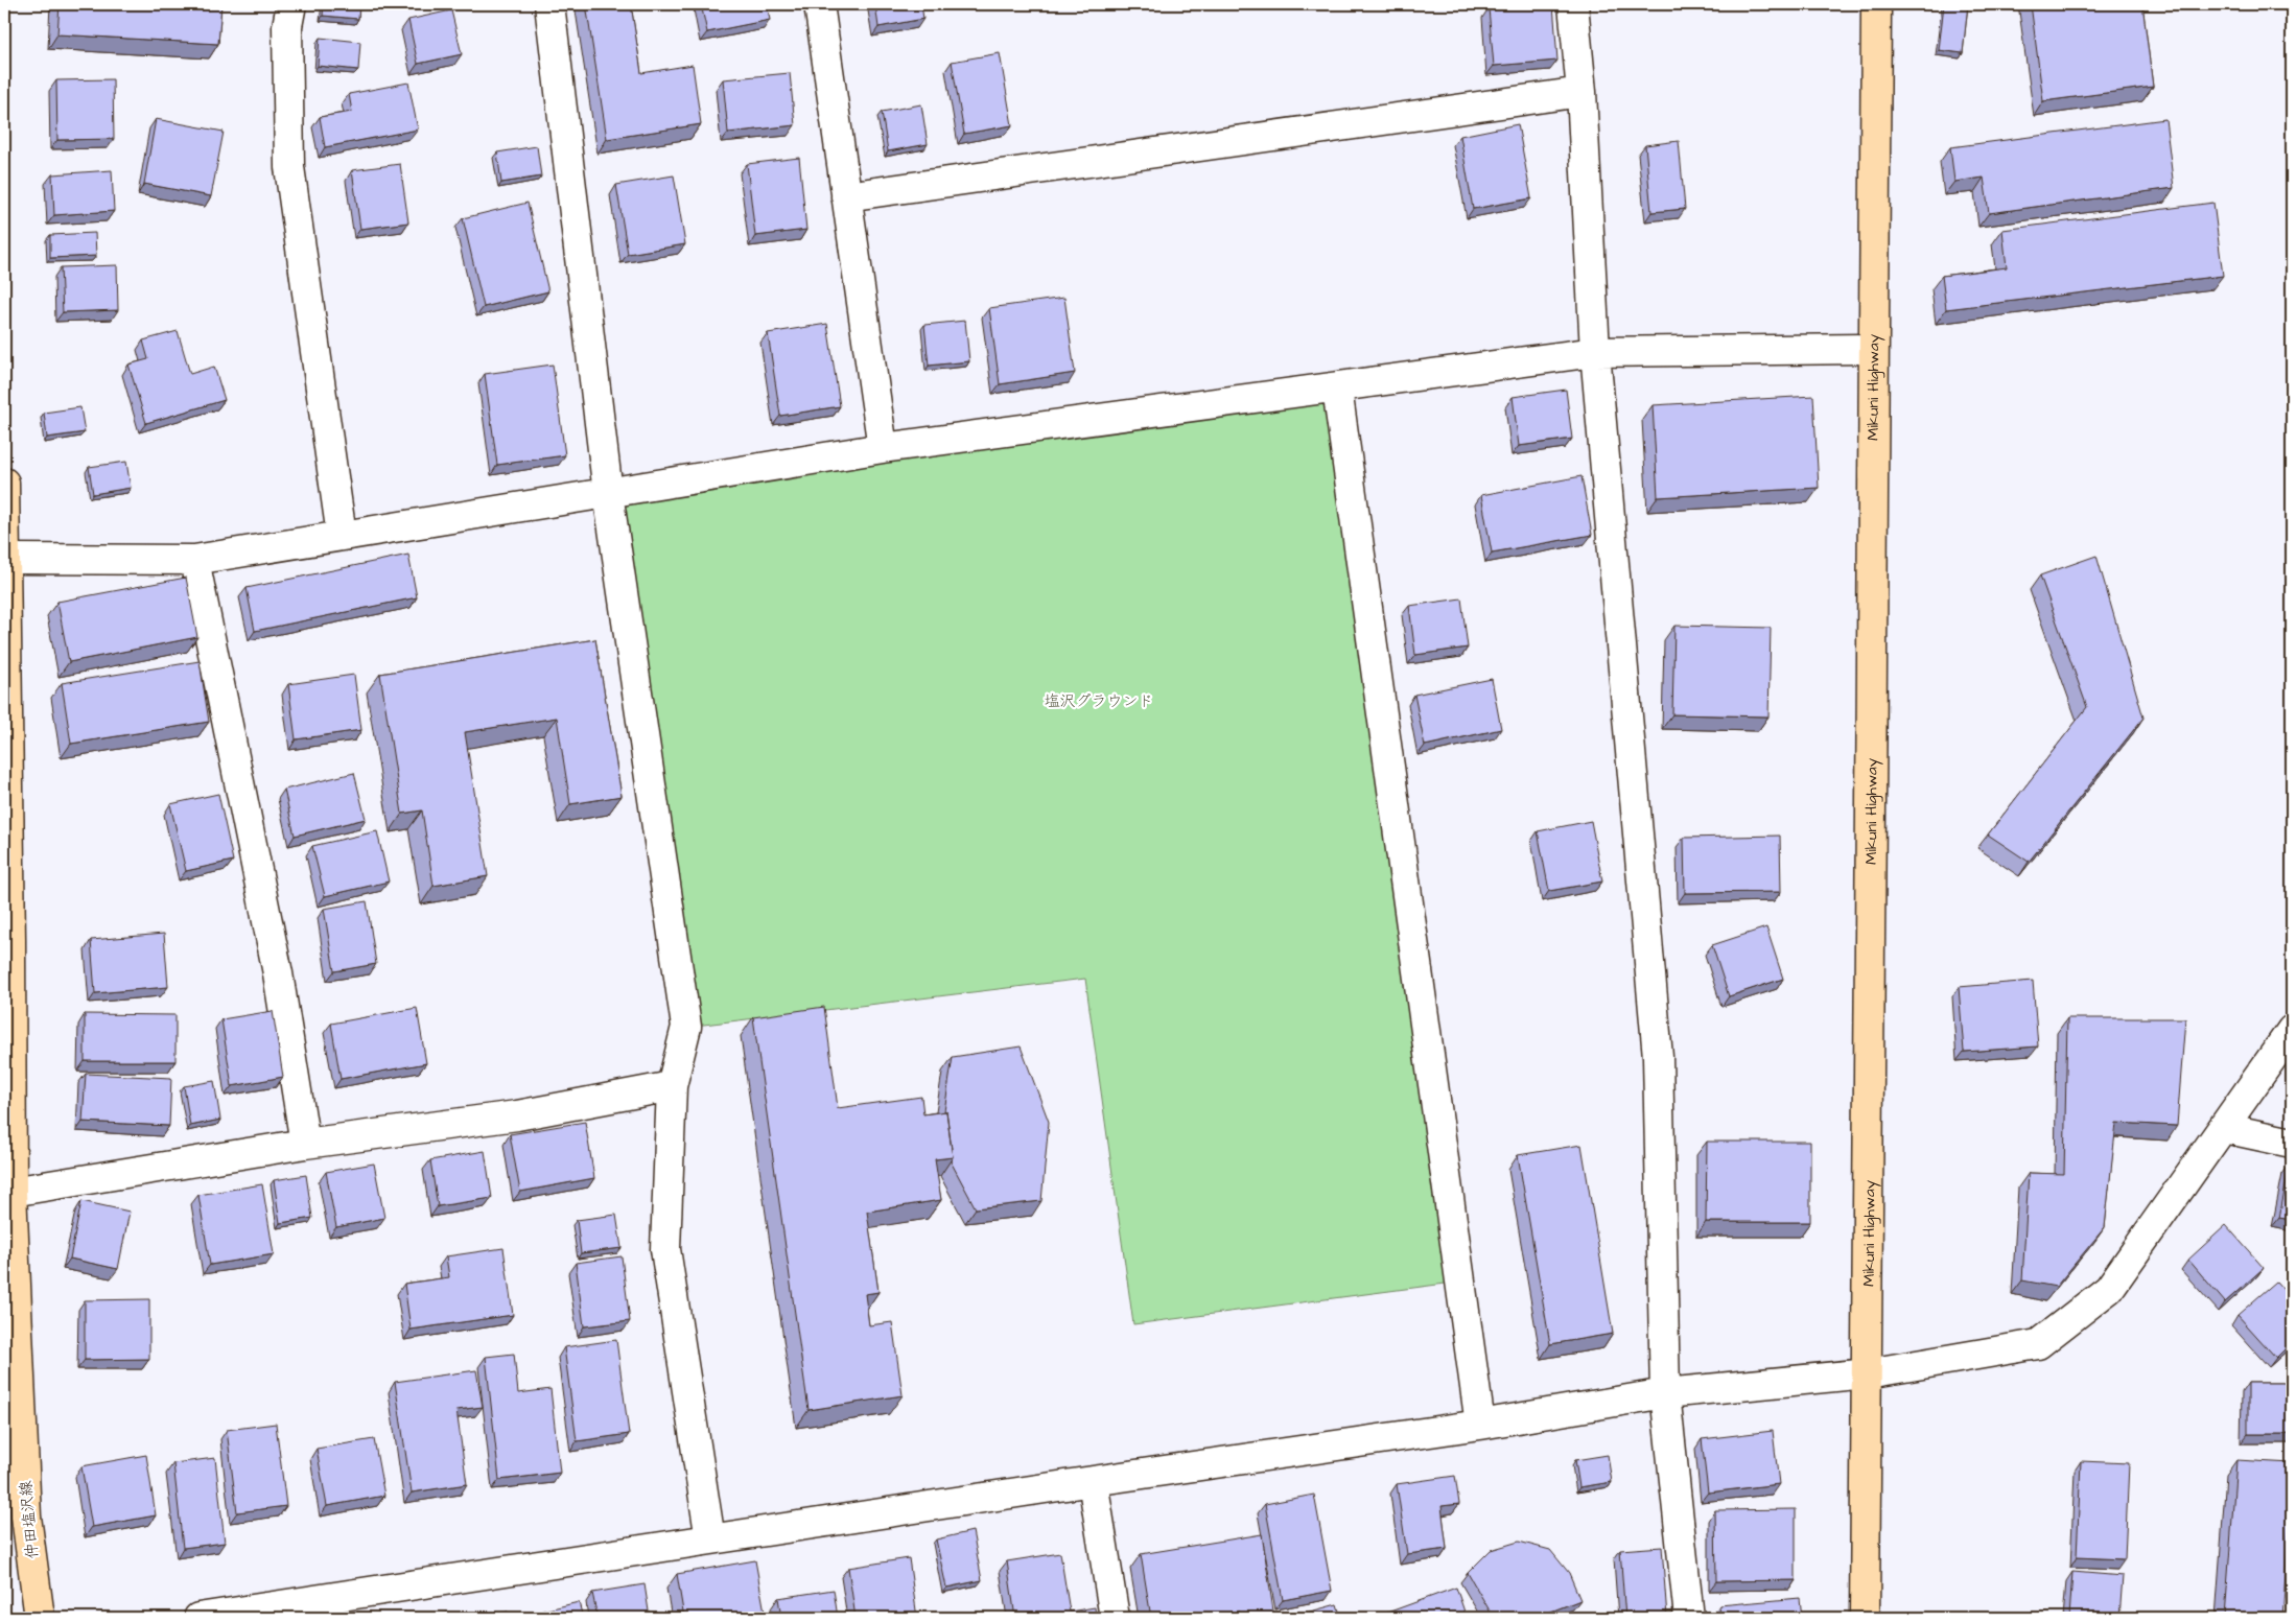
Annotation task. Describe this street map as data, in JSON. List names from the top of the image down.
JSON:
{
  "streets": {
    "main road": ["Mikuni Highway", "仲田塩沢線"]
  },
  "parks": ["塩沢グラウンド"]
}
